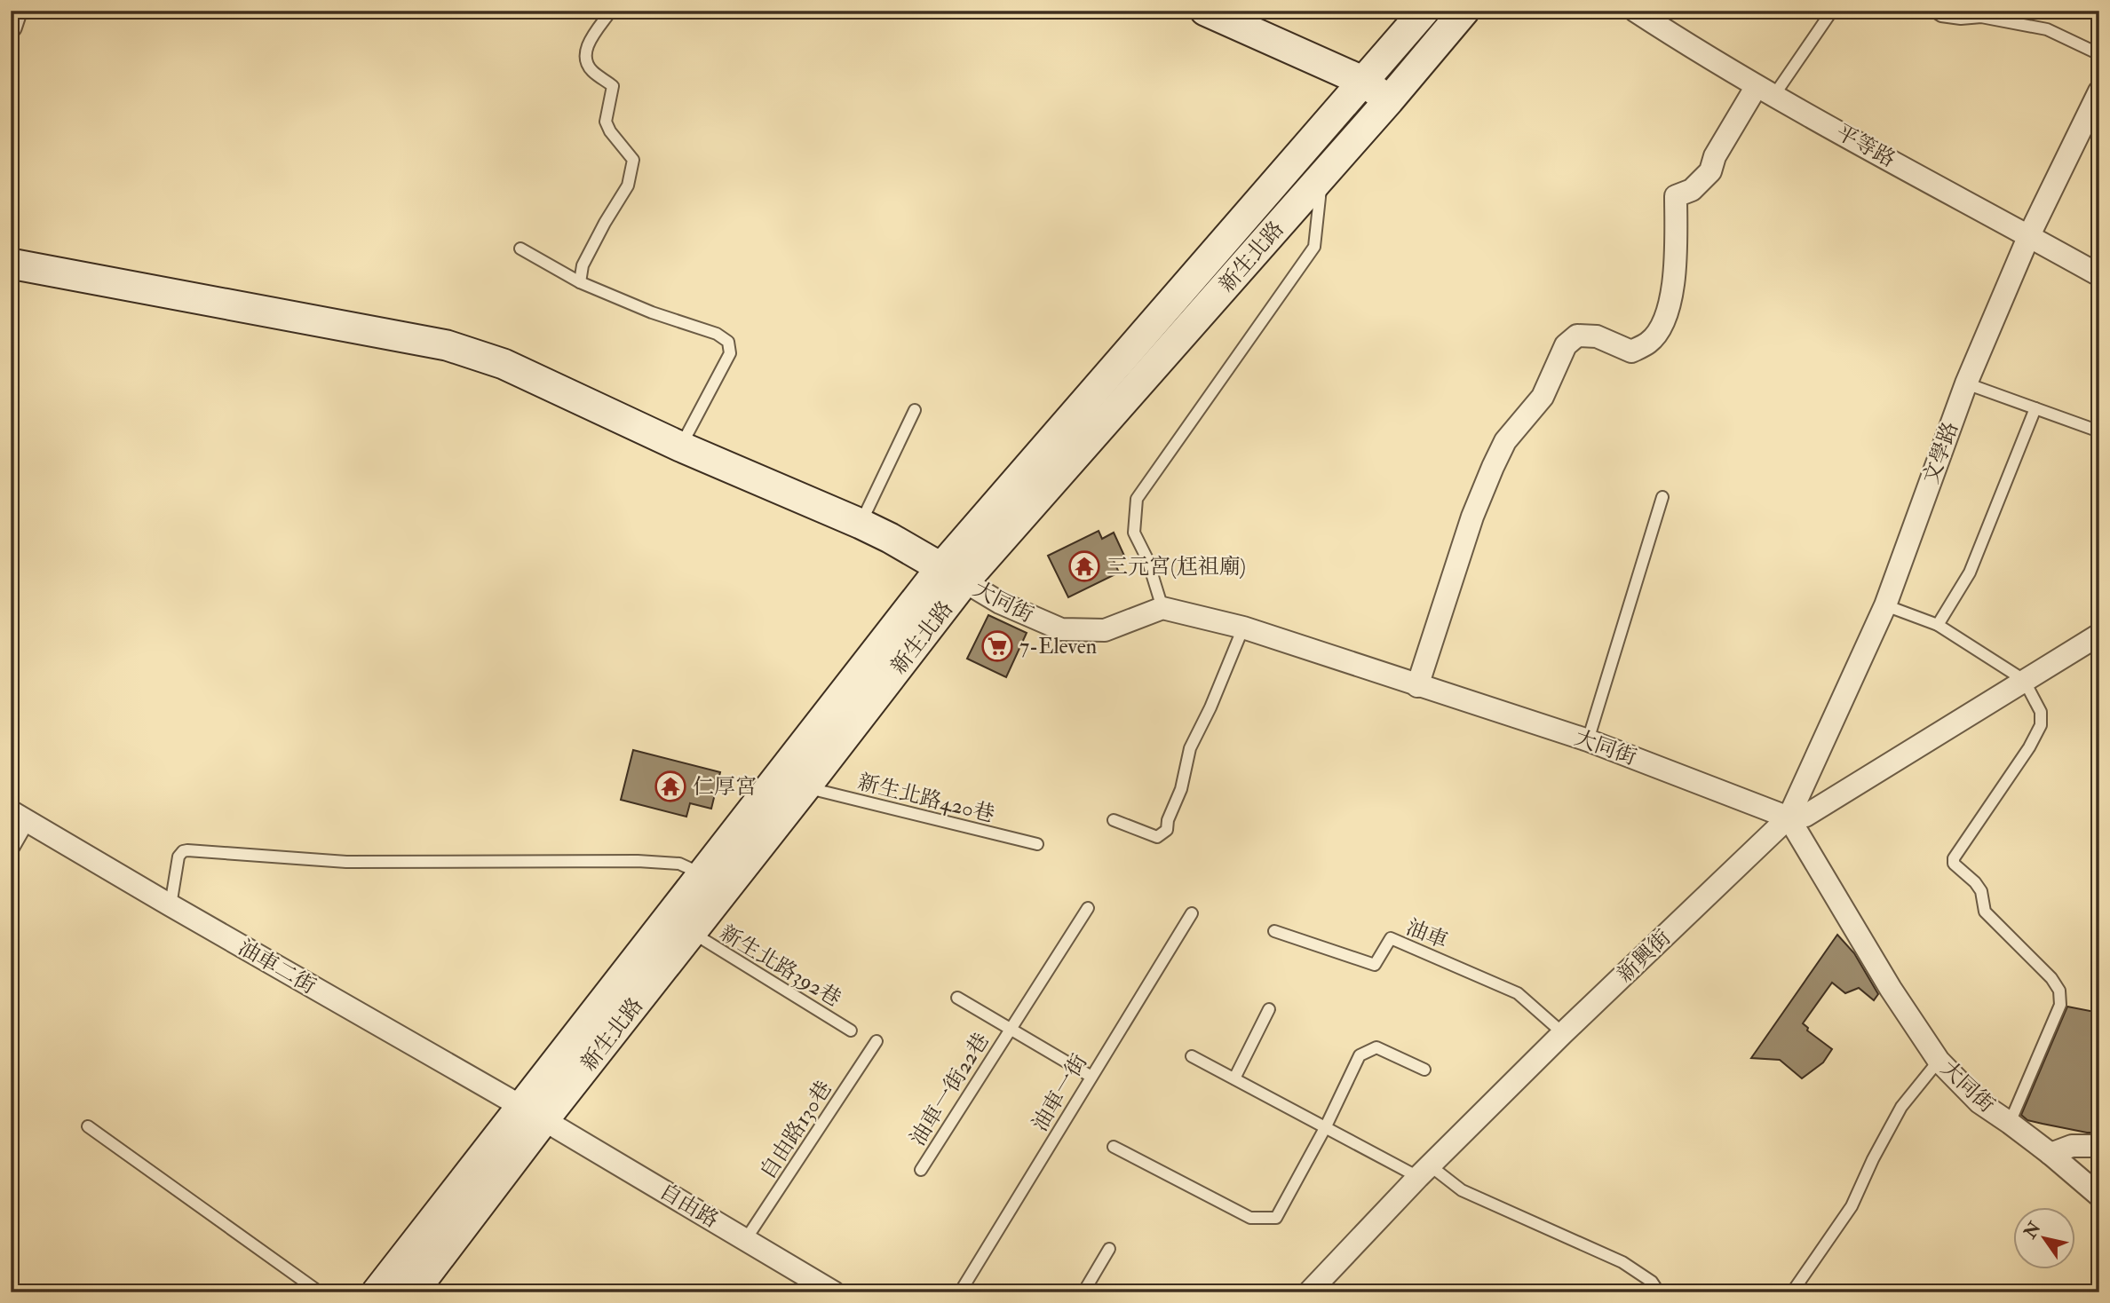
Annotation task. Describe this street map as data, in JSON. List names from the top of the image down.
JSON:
{
  "streets": {
    "main road": ["新生北路"],
    "street": [
      "平等路",
      "文學路",
      "大同街",
      "新興街",
      "油車二街",
      "自由路"
    ],
    "lane": [
      "新生北路420巷",
      "油車",
      "新生北路392巷",
      "油車一街22巷",
      "油車一街",
      "自由路130巷"
    ]
  },
  "crossings": [
    ["平等路", "文學路"],
    ["新生北路", "大同街"],
    ["新生北路", "新生北路420巷"],
    ["新生北路", "新生北路392巷"],
    ["新生北路", "油車二街"],
    ["新生北路", "自由路"],
    ["文學路", "大同街"],
    ["文學路", "新興街"],
    ["大同街", "新興街"],
    ["油車", "新興街"],
    ["油車二街", "自由路"],
    ["油車一街22巷", "油車一街"],
    ["自由路130巷", "自由路"]
  ],
  "places": {
    "temple": ["三元宮(尪祖廟)", "仁厚宮"],
    "supermarket": ["7-Eleven"]
  },
  "north": "top left"
}
